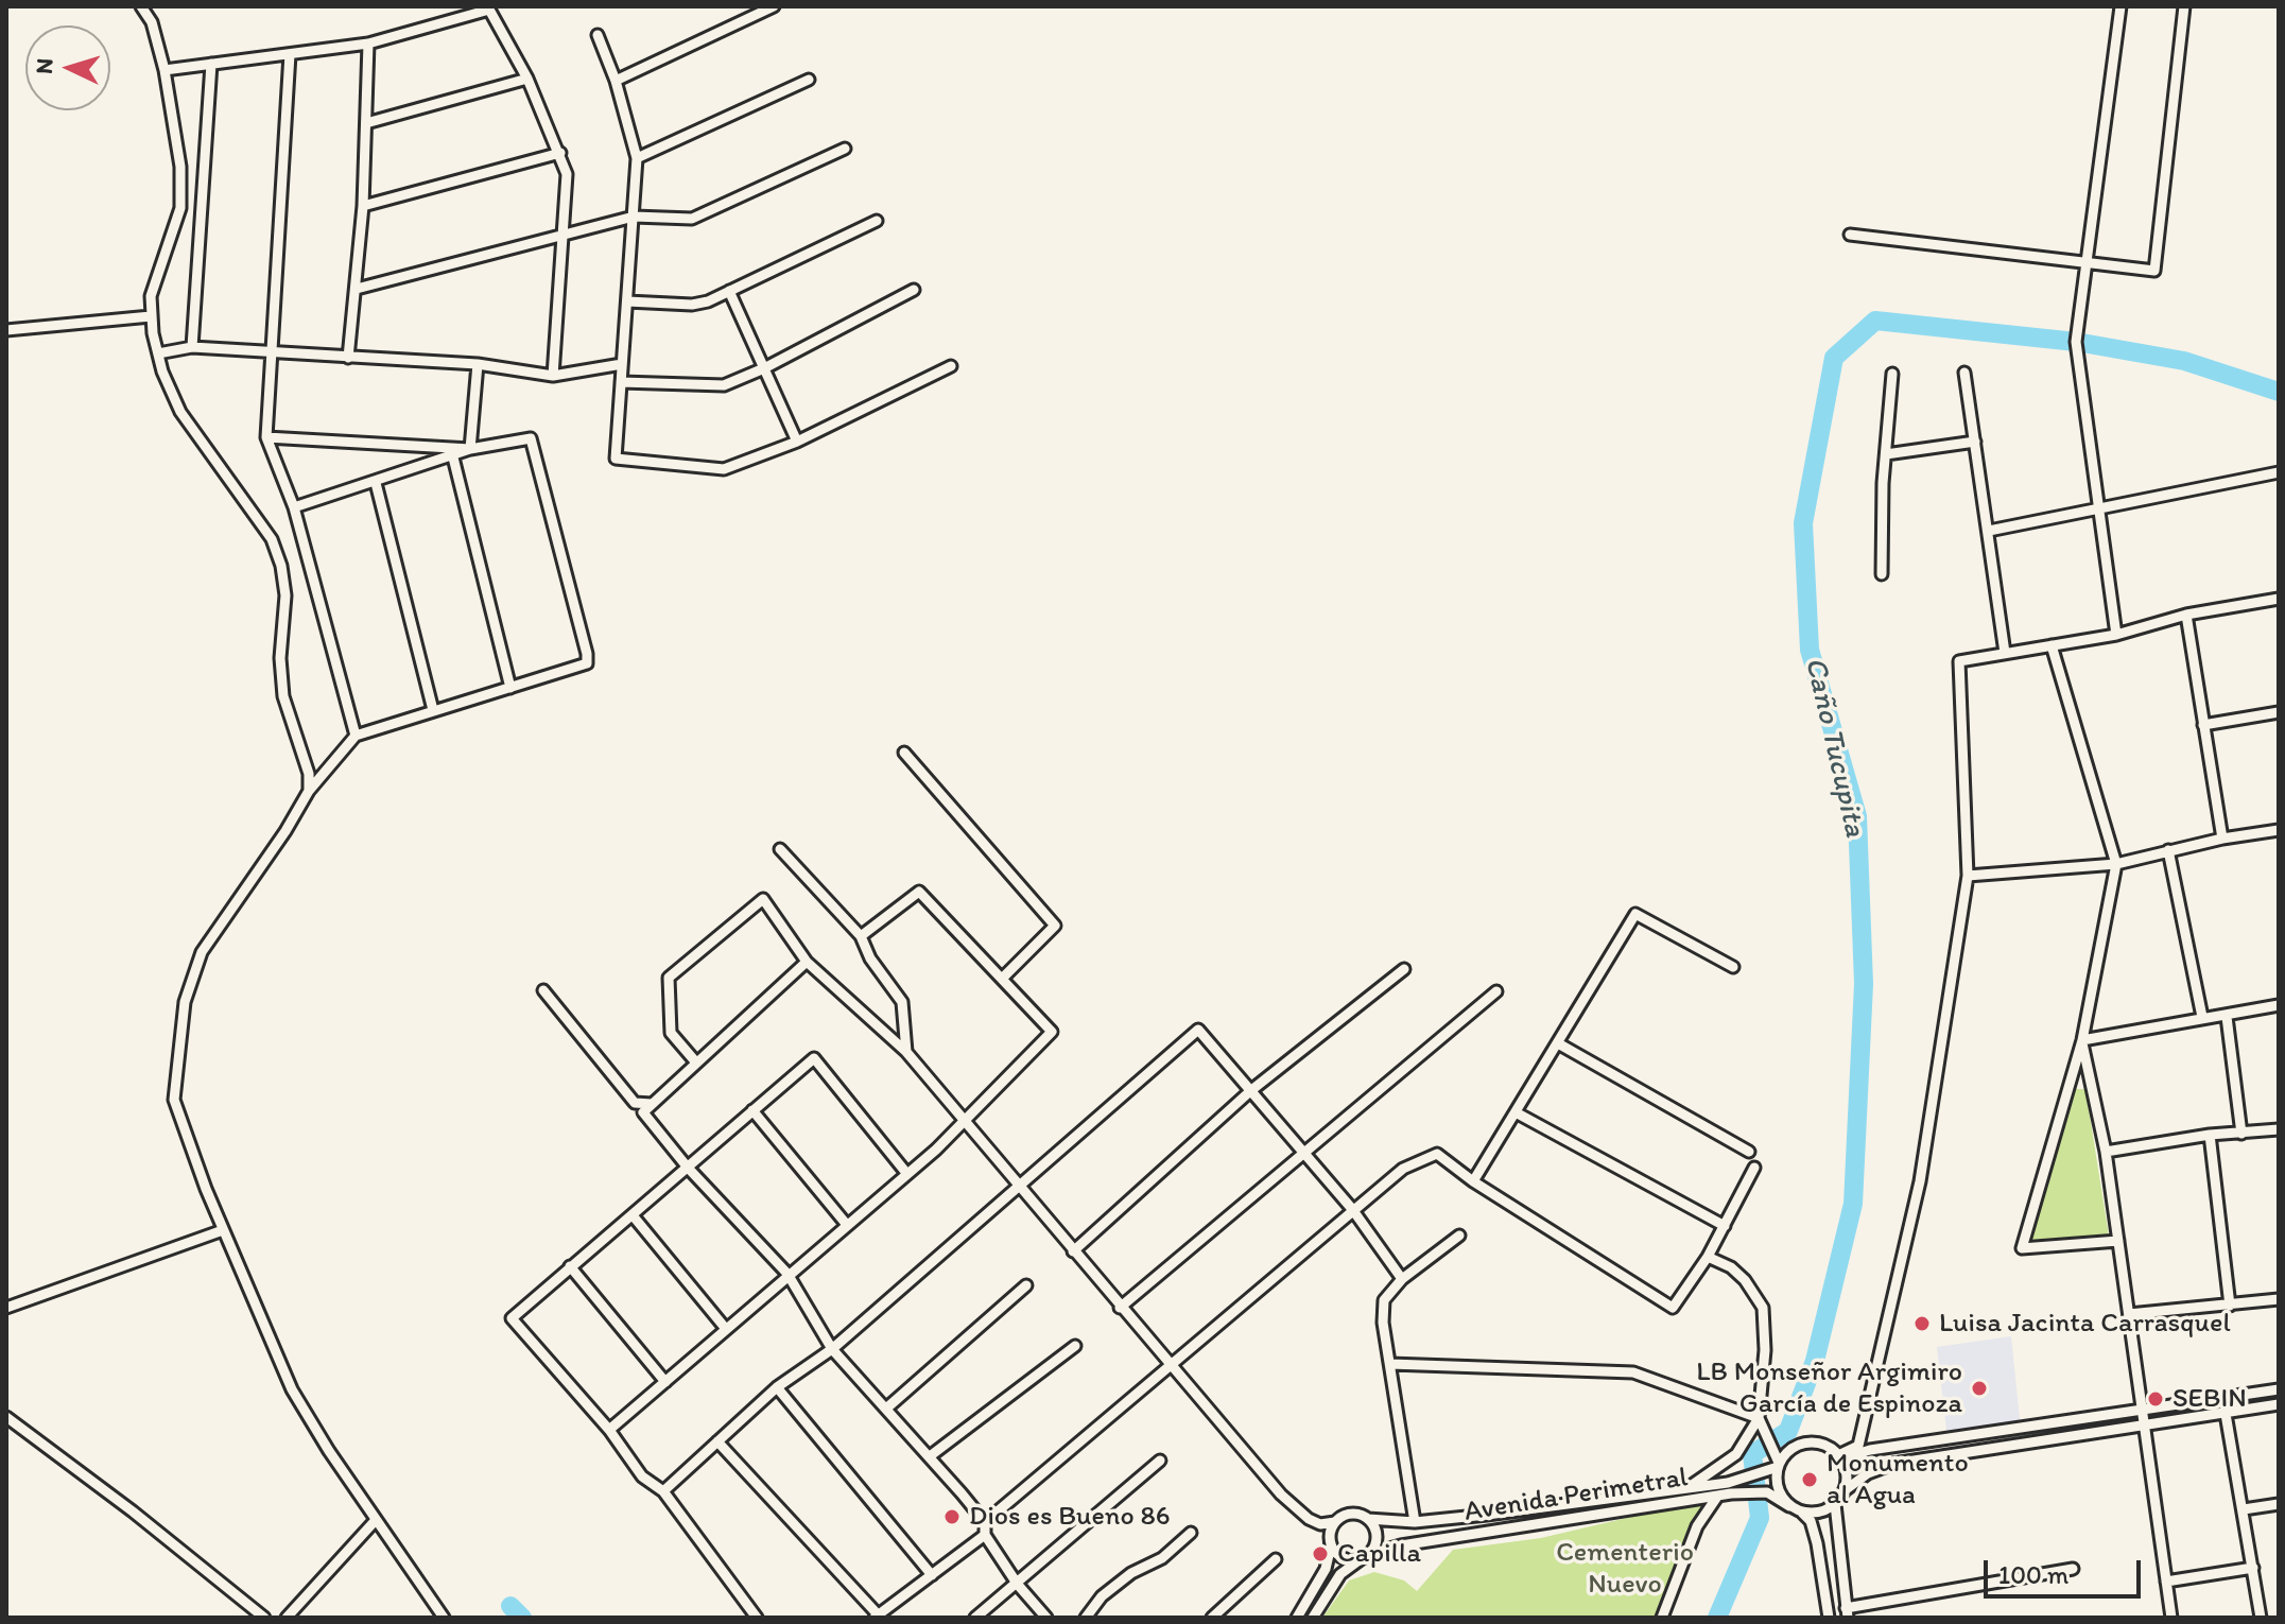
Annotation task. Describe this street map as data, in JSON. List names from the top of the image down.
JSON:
{
  "streets": {
    "street": ["Avenida Perimetral"]
  },
  "water": ["Caño Tucupita"],
  "parks": ["Cementerio Nuevo"],
  "places": [
    "Luisa Jacinta Carrasquel",
    "LB Monseñor Argimiro García de Espinoza",
    "SEBIN",
    "Monumento al Agua",
    "Dios es Bueno 86",
    "Capilla"
  ],
  "scale_bar": "100 m",
  "north": "left"
}
